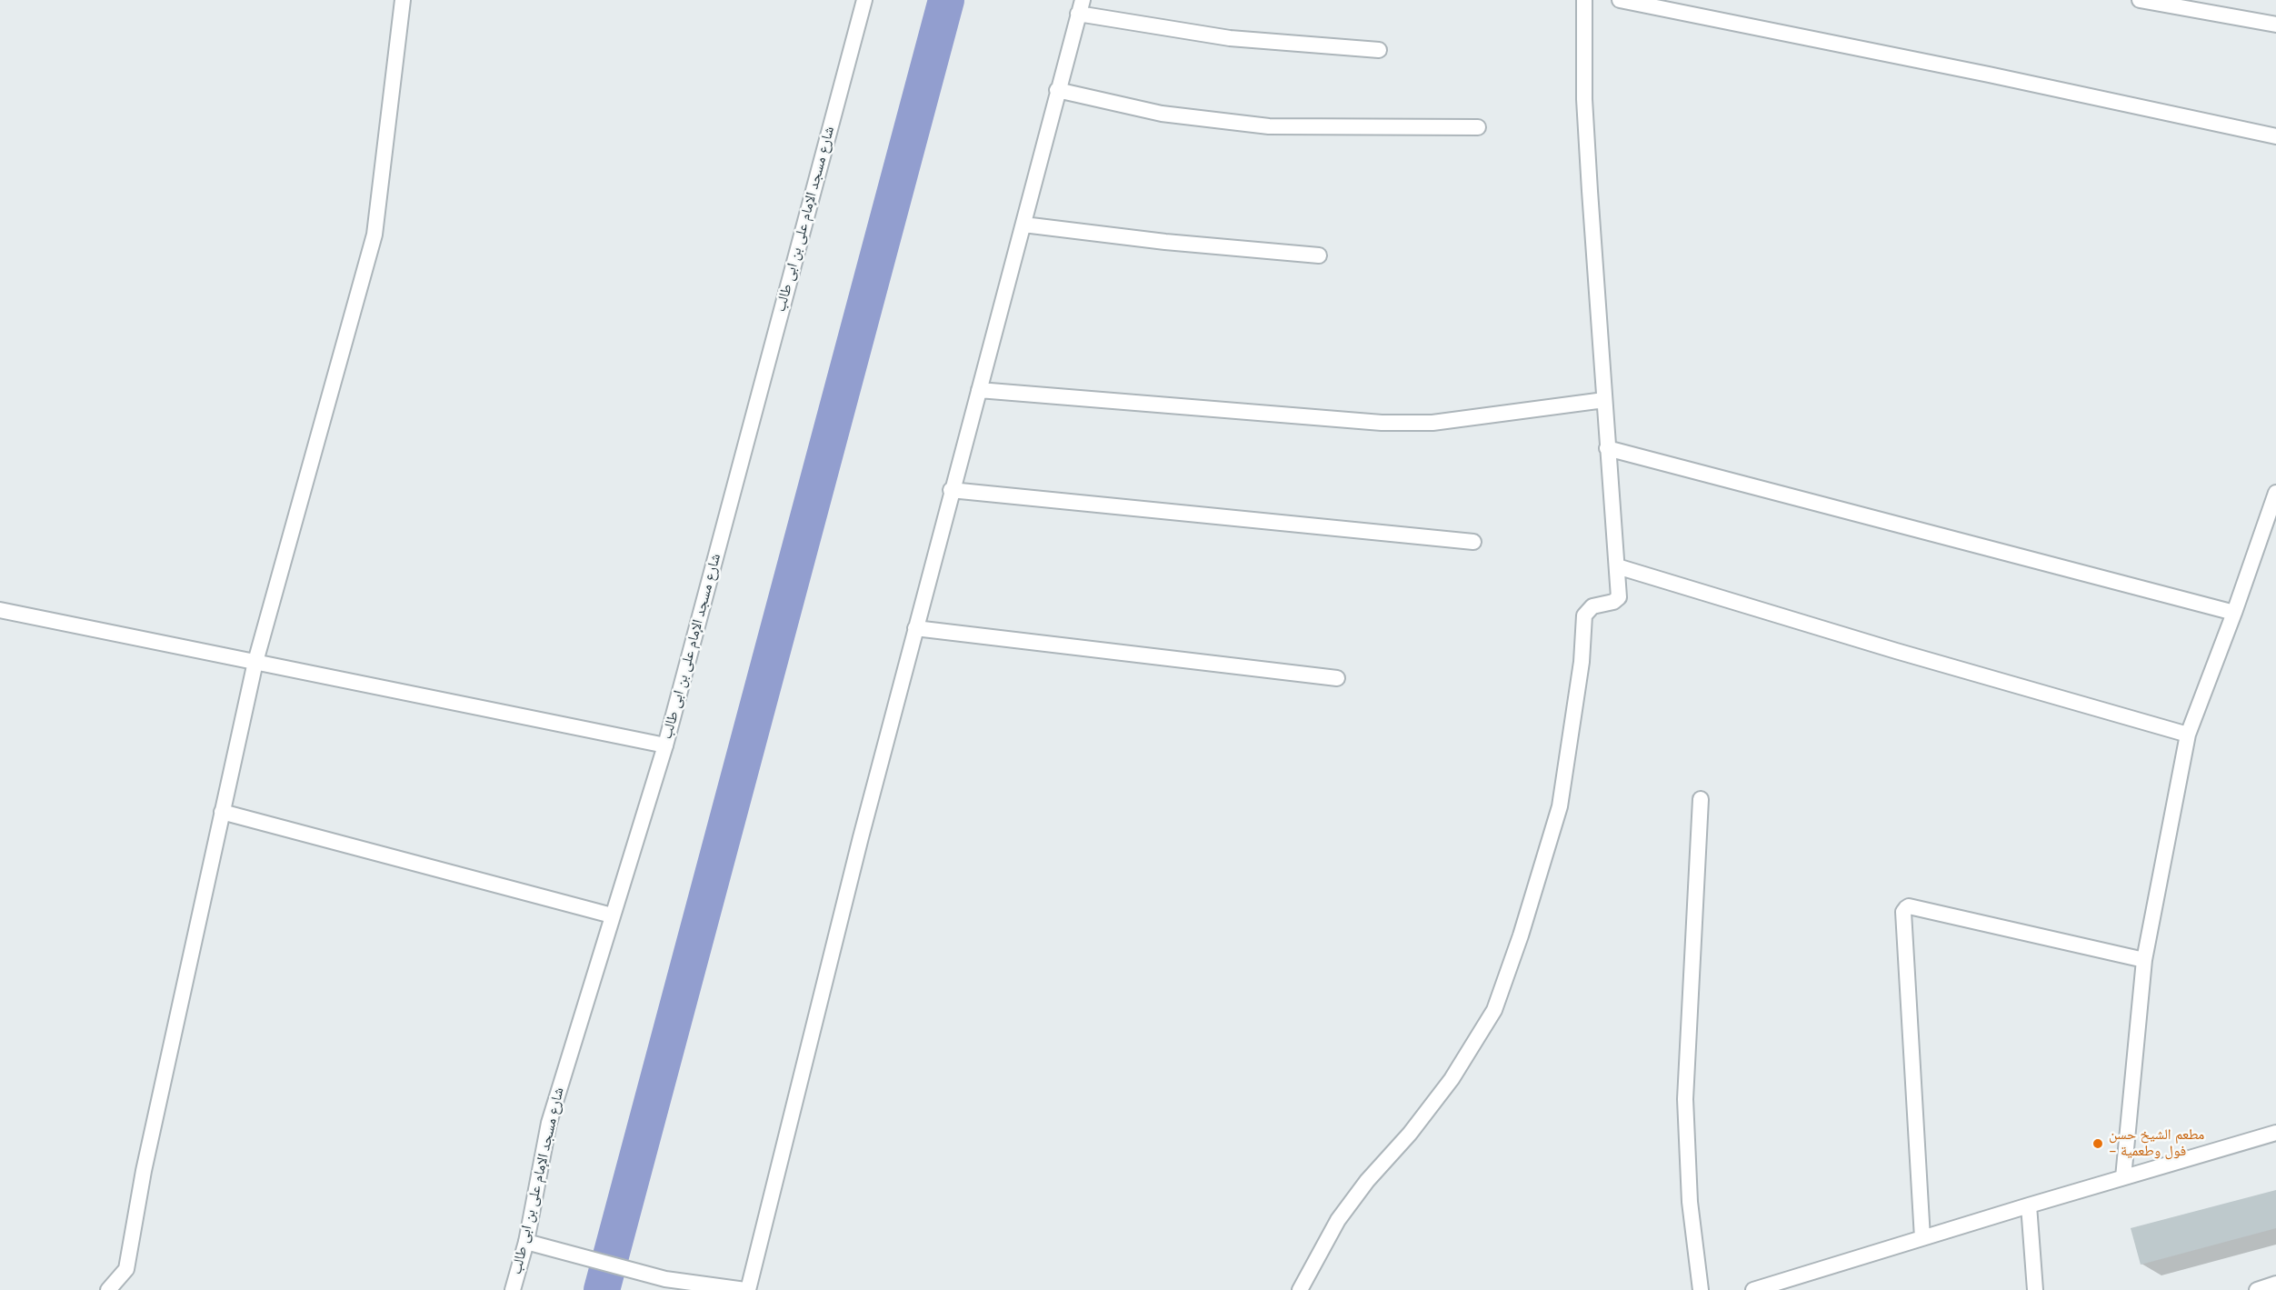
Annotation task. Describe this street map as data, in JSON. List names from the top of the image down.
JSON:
{
  "streets": {
    "street": ["شارع مسجد الإمام على بن ابى طالب"]
  },
  "places": ["مطعم الشيخ حسن - فول وطعمية"]
}
